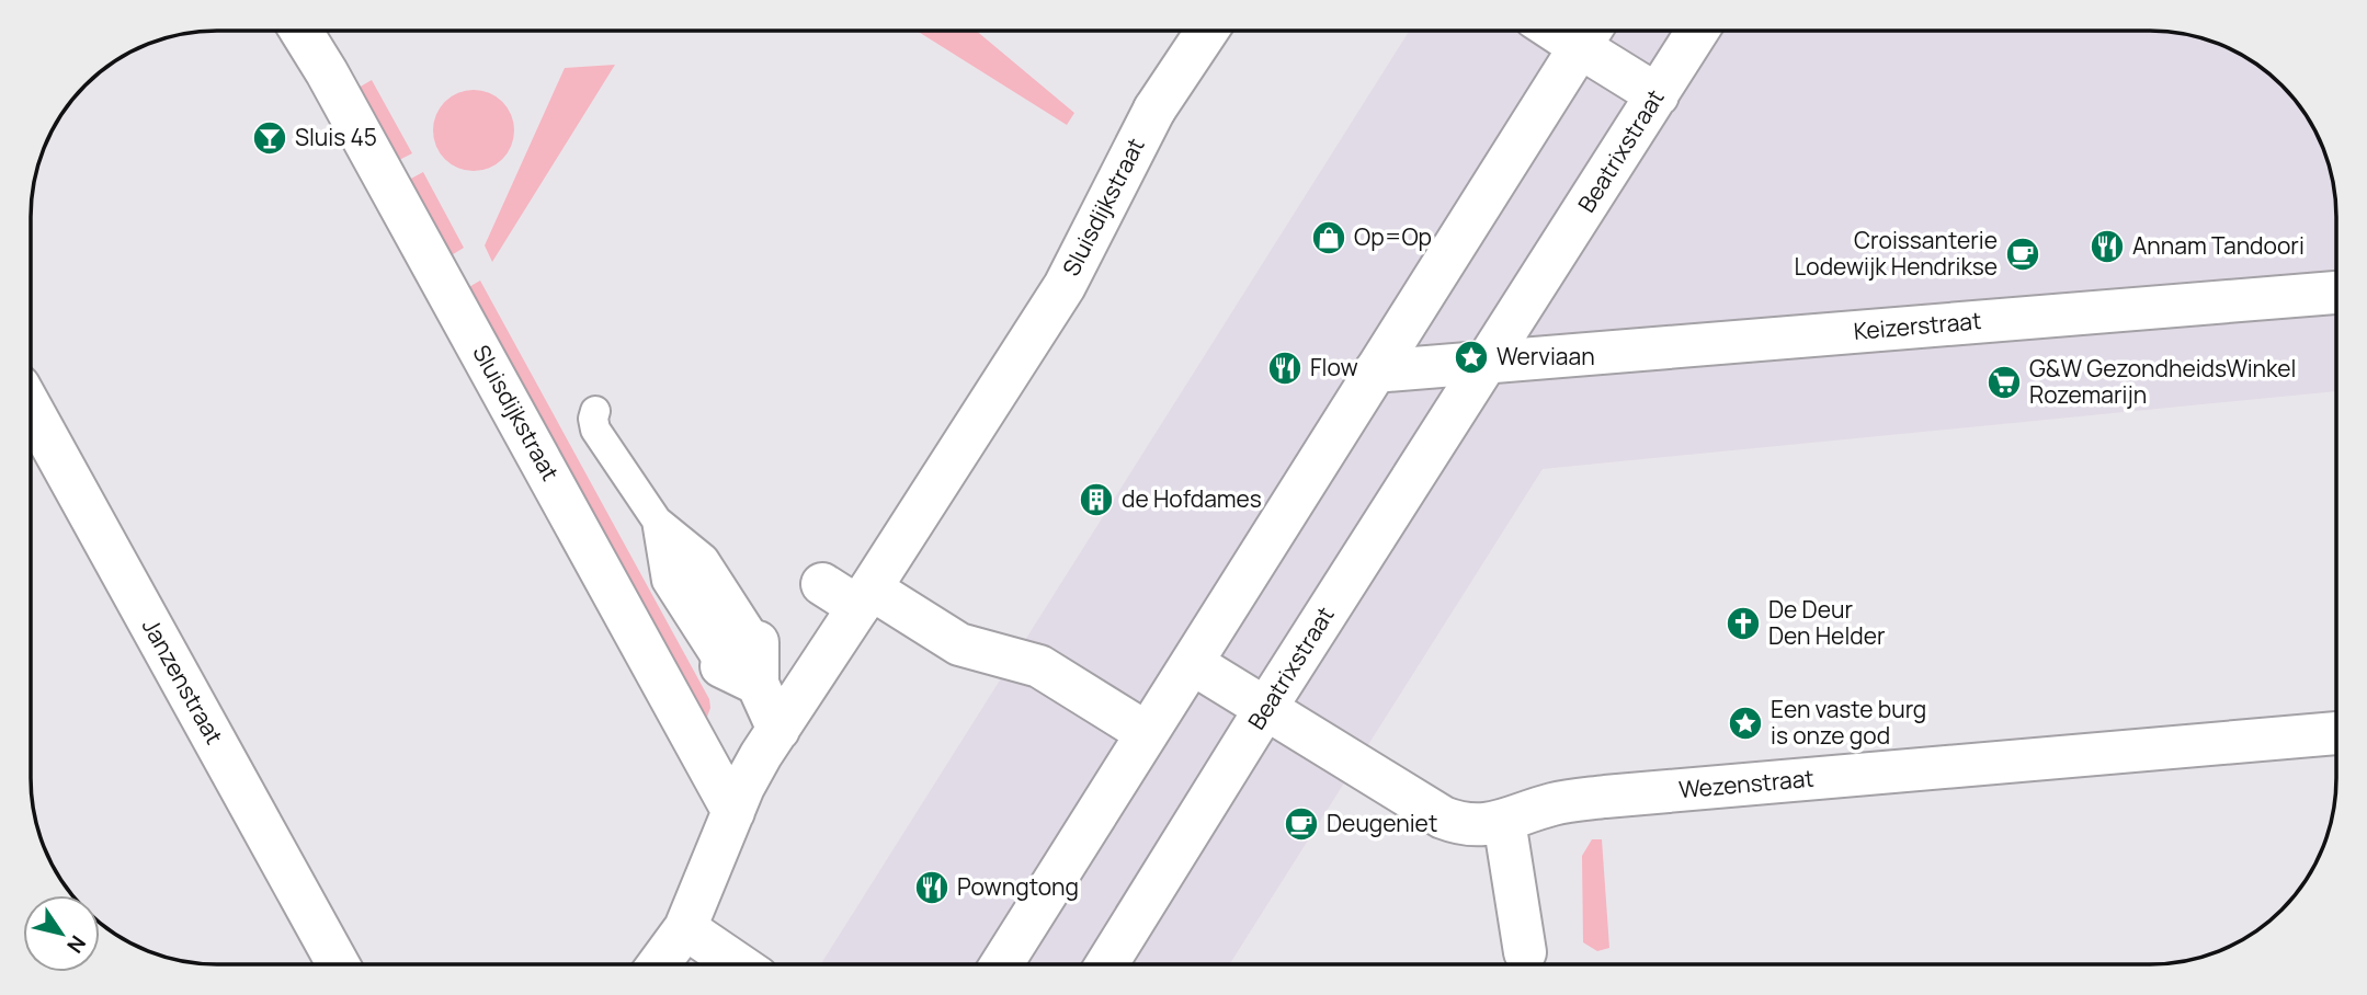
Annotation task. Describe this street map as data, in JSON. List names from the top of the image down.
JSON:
{
  "streets": {
    "street": [
      "Beatrixstraat",
      "Sluisdijkstraat",
      "Keizerstraat",
      "Janzenstraat",
      "Wezenstraat"
    ]
  },
  "crossings": [
    ["Beatrixstraat", "Keizerstraat"],
    ["Beatrixstraat", "Wezenstraat"]
  ],
  "places": {
    "bar": ["Sluis 45"],
    "shop": ["Op=Op"],
    "restaurant": ["Annam Tandoori", "Flow", "Powngtong"],
    "cafe": ["Croissanterie Lodewijk Hendrikse", "Deugeniet"],
    "place": ["Werviaan", "Een vaste burg is onze god"],
    "supermarket": ["G&W GezondheidsWinkel Rozemarijn"],
    "building": ["de Hofdames"],
    "church": ["De Deur Den Helder"]
  },
  "north": "bottom right"
}
